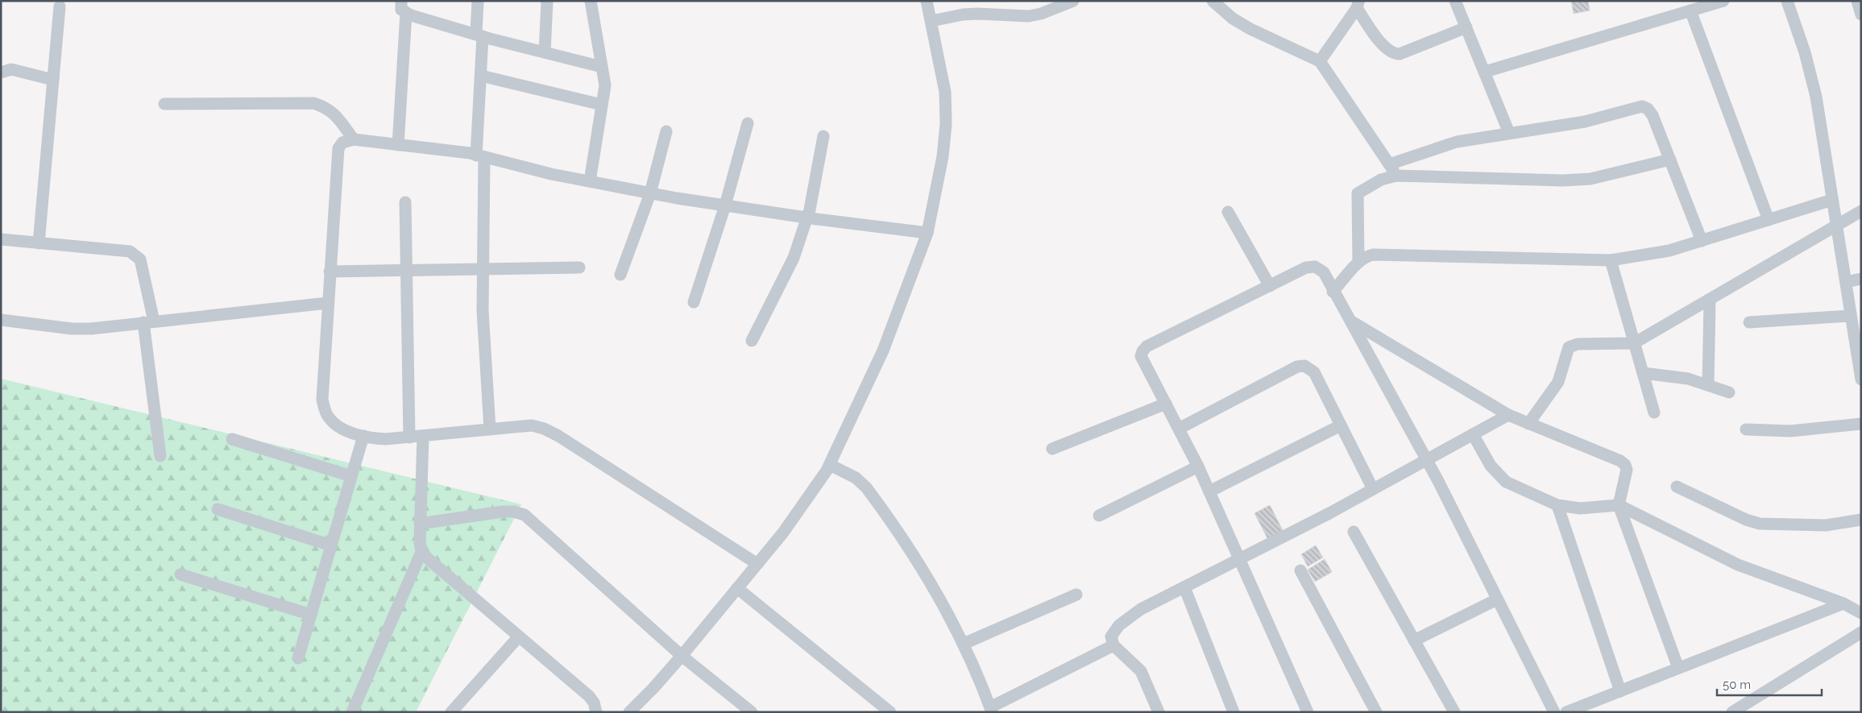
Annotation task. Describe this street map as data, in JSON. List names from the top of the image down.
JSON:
{
  "scale_bar": "50 m"
}
